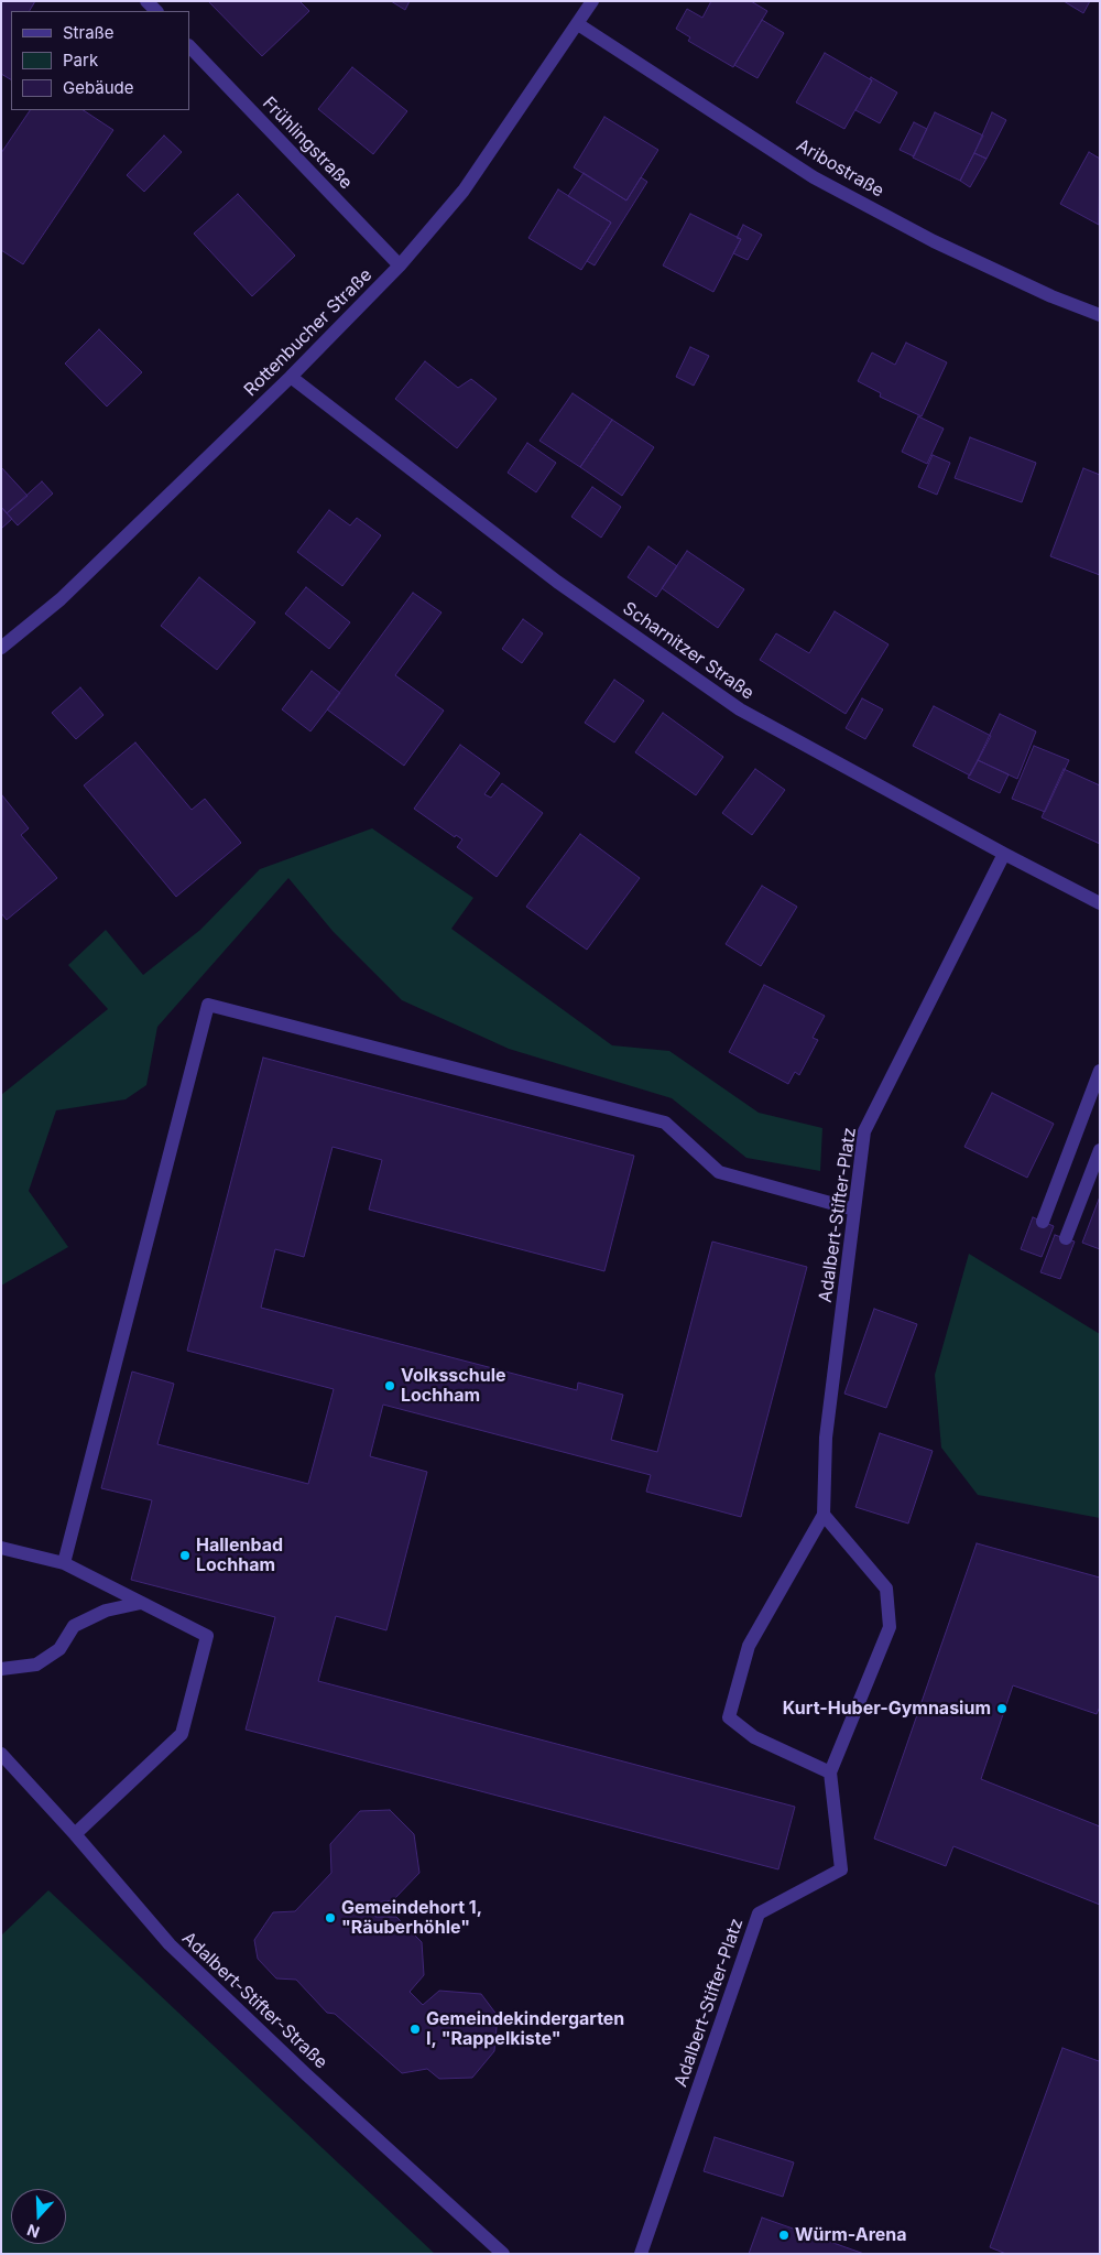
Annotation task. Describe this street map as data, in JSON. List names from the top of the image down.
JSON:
{
  "streets": {
    "street": [
      "Frühlingstraße",
      "Aribostraße",
      "Rottenbucher Straße",
      "Scharnitzer Straße",
      "Adalbert-Stifter-Platz",
      "Adalbert-Stifter-Straße"
    ]
  },
  "crossings": [
    ["Frühlingstraße", "Rottenbucher Straße"],
    ["Aribostraße", "Rottenbucher Straße"],
    ["Rottenbucher Straße", "Scharnitzer Straße"],
    ["Scharnitzer Straße", "Adalbert-Stifter-Platz"]
  ],
  "places": [
    "Volksschule Lochham",
    "Hallenbad Lochham",
    "Kurt-Huber-Gymnasium",
    "Gemeindehort 1, \"Räuberhöhle\"",
    "Gemeindekindergarten I, \"Rappelkiste\"",
    "Würm-Arena"
  ],
  "legend": ["Straße", "Park", "Gebäude"],
  "north": "bottom"
}
